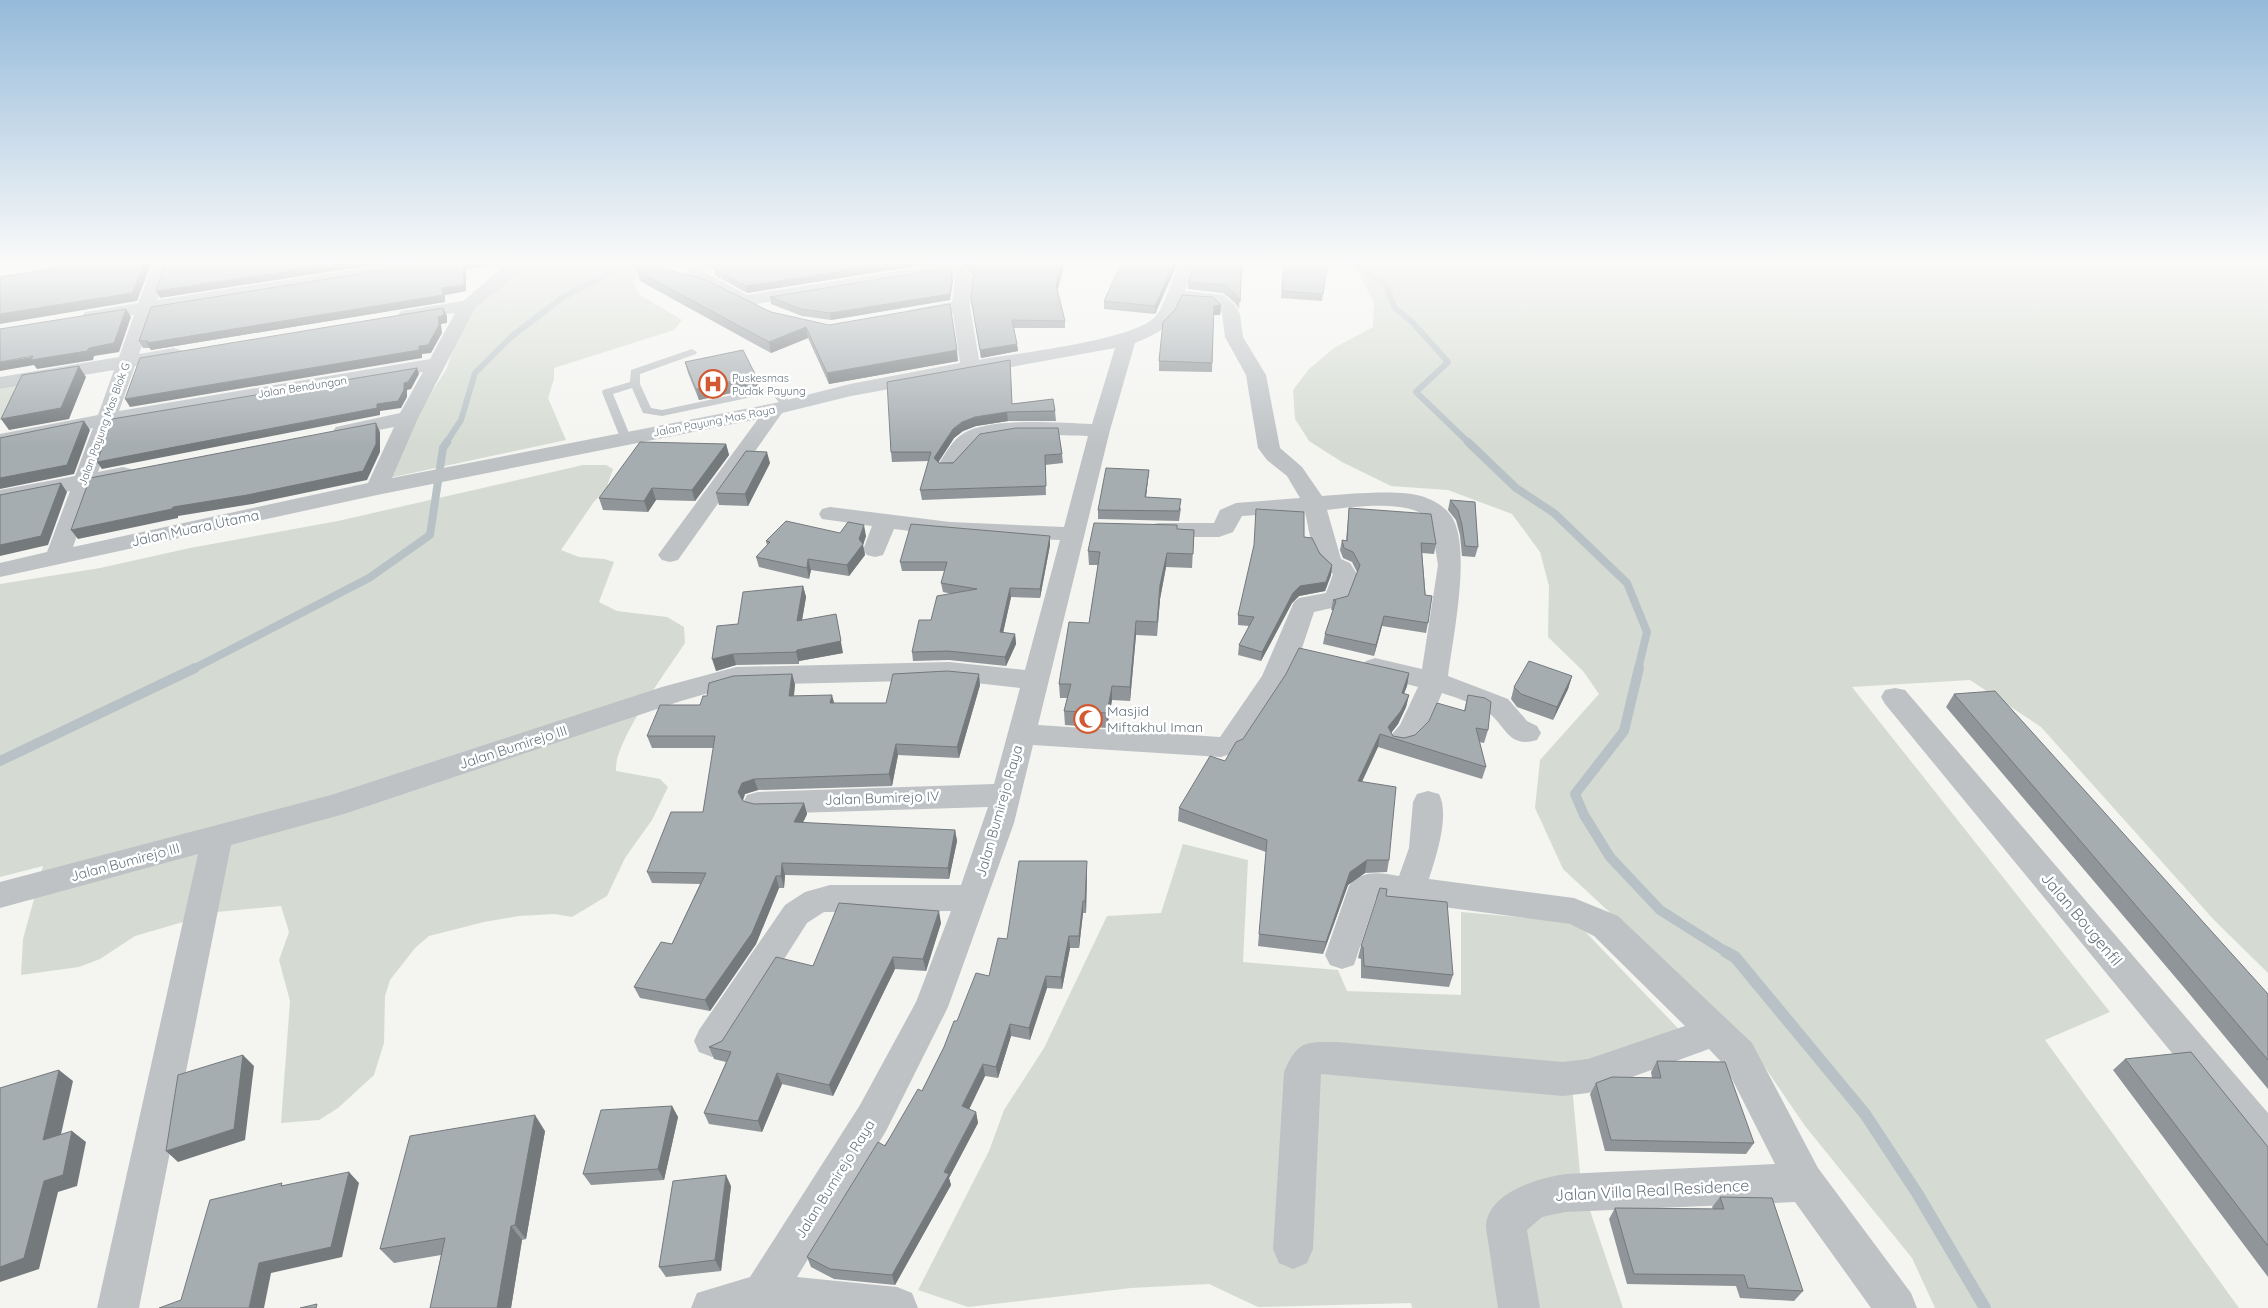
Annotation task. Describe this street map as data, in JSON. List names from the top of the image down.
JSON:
{
  "streets": {
    "street": [
      "Jalan Bendungan",
      "Jalan Payung Mas Raya",
      "Jalan Payung Mas Blok G",
      "Jalan Muara Utama",
      "Jalan Bumirejo III",
      "Jalan Bumirejo IV",
      "Jalan Bumirejo Raya",
      "Jalan Bougenfil",
      "Jalan Villa Real Residence"
    ]
  },
  "crossings": [
    ["Jalan Bendungan", "Jalan Payung Mas Blok G"],
    ["Jalan Payung Mas Raya", "Jalan Muara Utama"],
    ["Jalan Payung Mas Raya", "Jalan Bumirejo Raya"],
    ["Jalan Payung Mas Blok G", "Jalan Muara Utama"],
    ["Jalan Bumirejo III", "Jalan Bumirejo Raya"],
    ["Jalan Bumirejo IV", "Jalan Bumirejo Raya"]
  ],
  "places": {
    "hospital": ["Puskesmas Pudak Payung"],
    "mosque": ["Masjid Miftakhul Iman"]
  }
}
